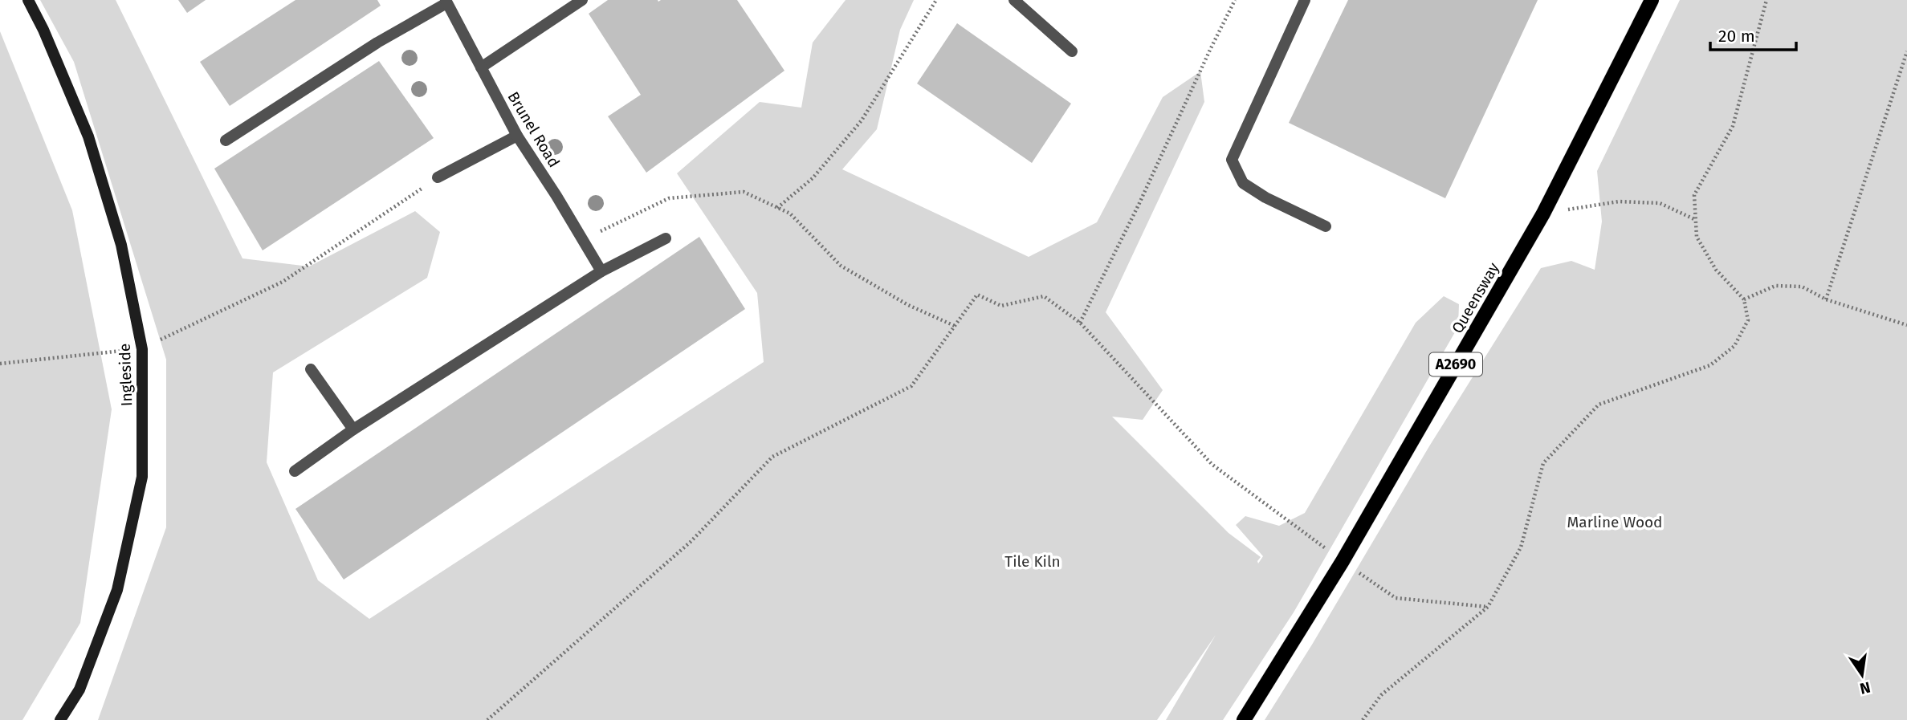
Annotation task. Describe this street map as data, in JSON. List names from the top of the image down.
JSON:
{
  "streets": {
    "main road": ["Queensway", "A2690"],
    "street": ["Brunel Road", "Ingleside"]
  },
  "parks": ["Marline Wood", "Tile Kiln"],
  "scale_bar": "20 m",
  "north": "bottom"
}
